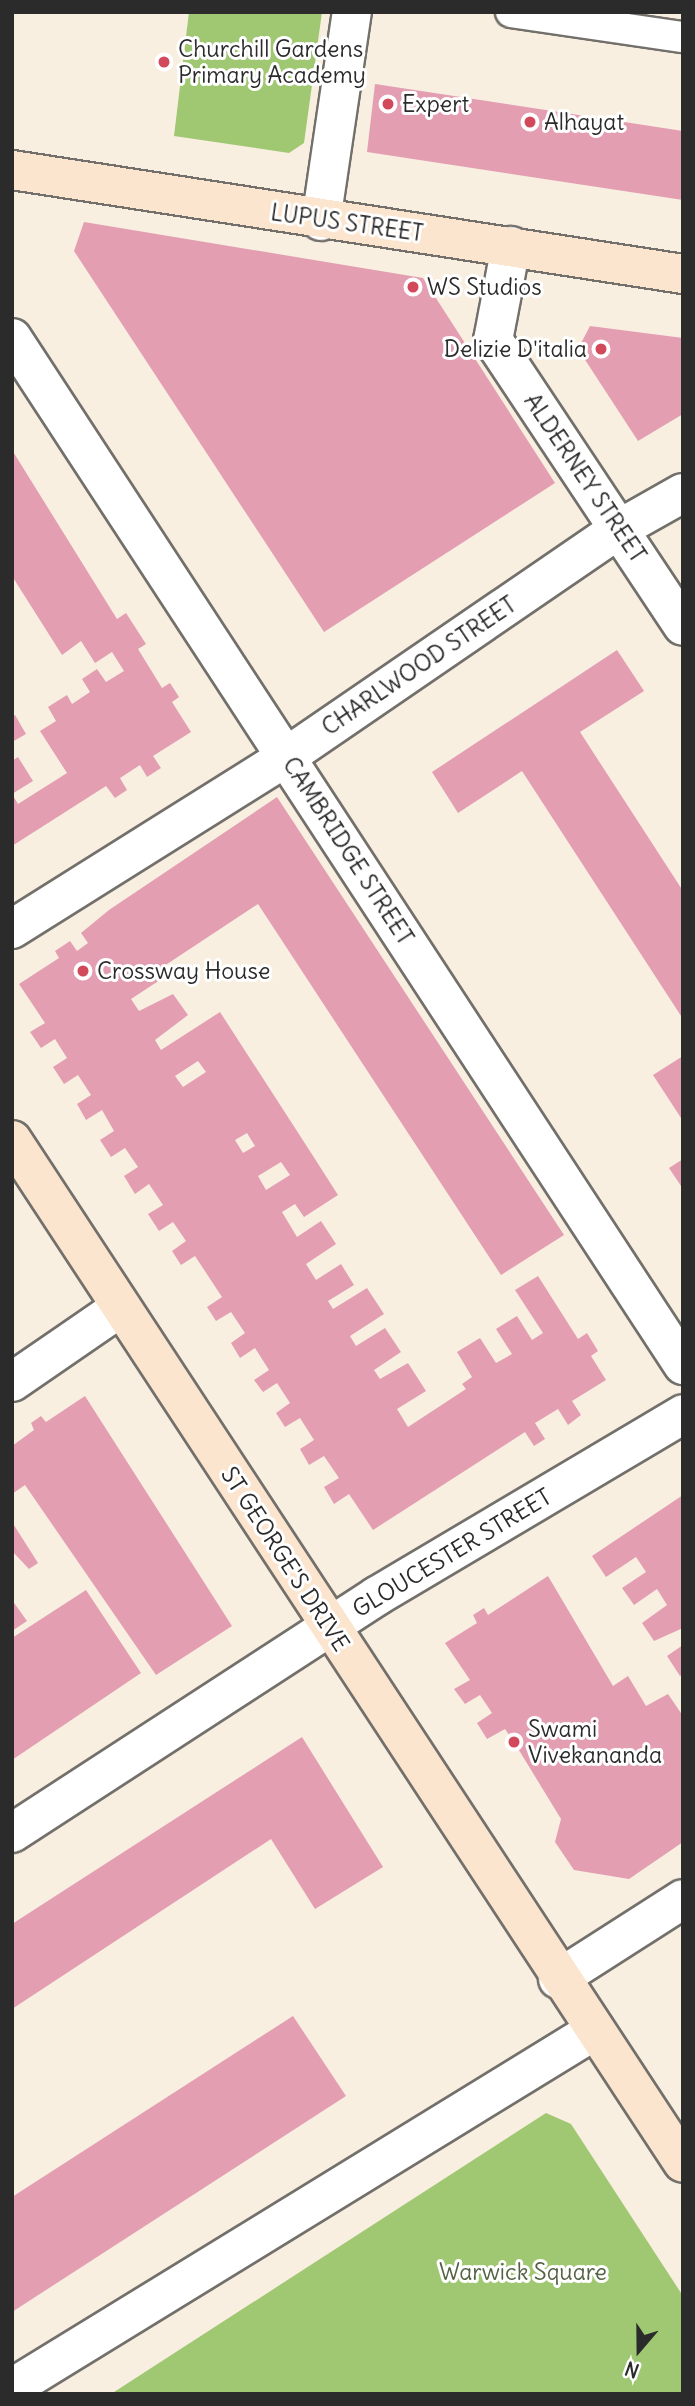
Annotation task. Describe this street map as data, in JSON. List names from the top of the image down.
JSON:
{
  "streets": {
    "street": [
      "LUPUS STREET",
      "ALDERNEY STREET",
      "CHARLWOOD STREET",
      "CAMBRIDGE STREET",
      "GLOUCESTER STREET",
      "ST GEORGE'S DRIVE"
    ]
  },
  "crossings": [
    ["LUPUS STREET", "ALDERNEY STREET"],
    ["ALDERNEY STREET", "CHARLWOOD STREET"],
    ["CHARLWOOD STREET", "CAMBRIDGE STREET"],
    ["GLOUCESTER STREET", "ST GEORGE'S DRIVE"]
  ],
  "parks": ["Warwick Square"],
  "places": [
    "Churchill Gardens Primary Academy",
    "Expert",
    "Alhayat",
    "WS Studios",
    "Delizie D'italia",
    "Crossway House",
    "Swami Vivekananda"
  ],
  "north": "bottom"
}
